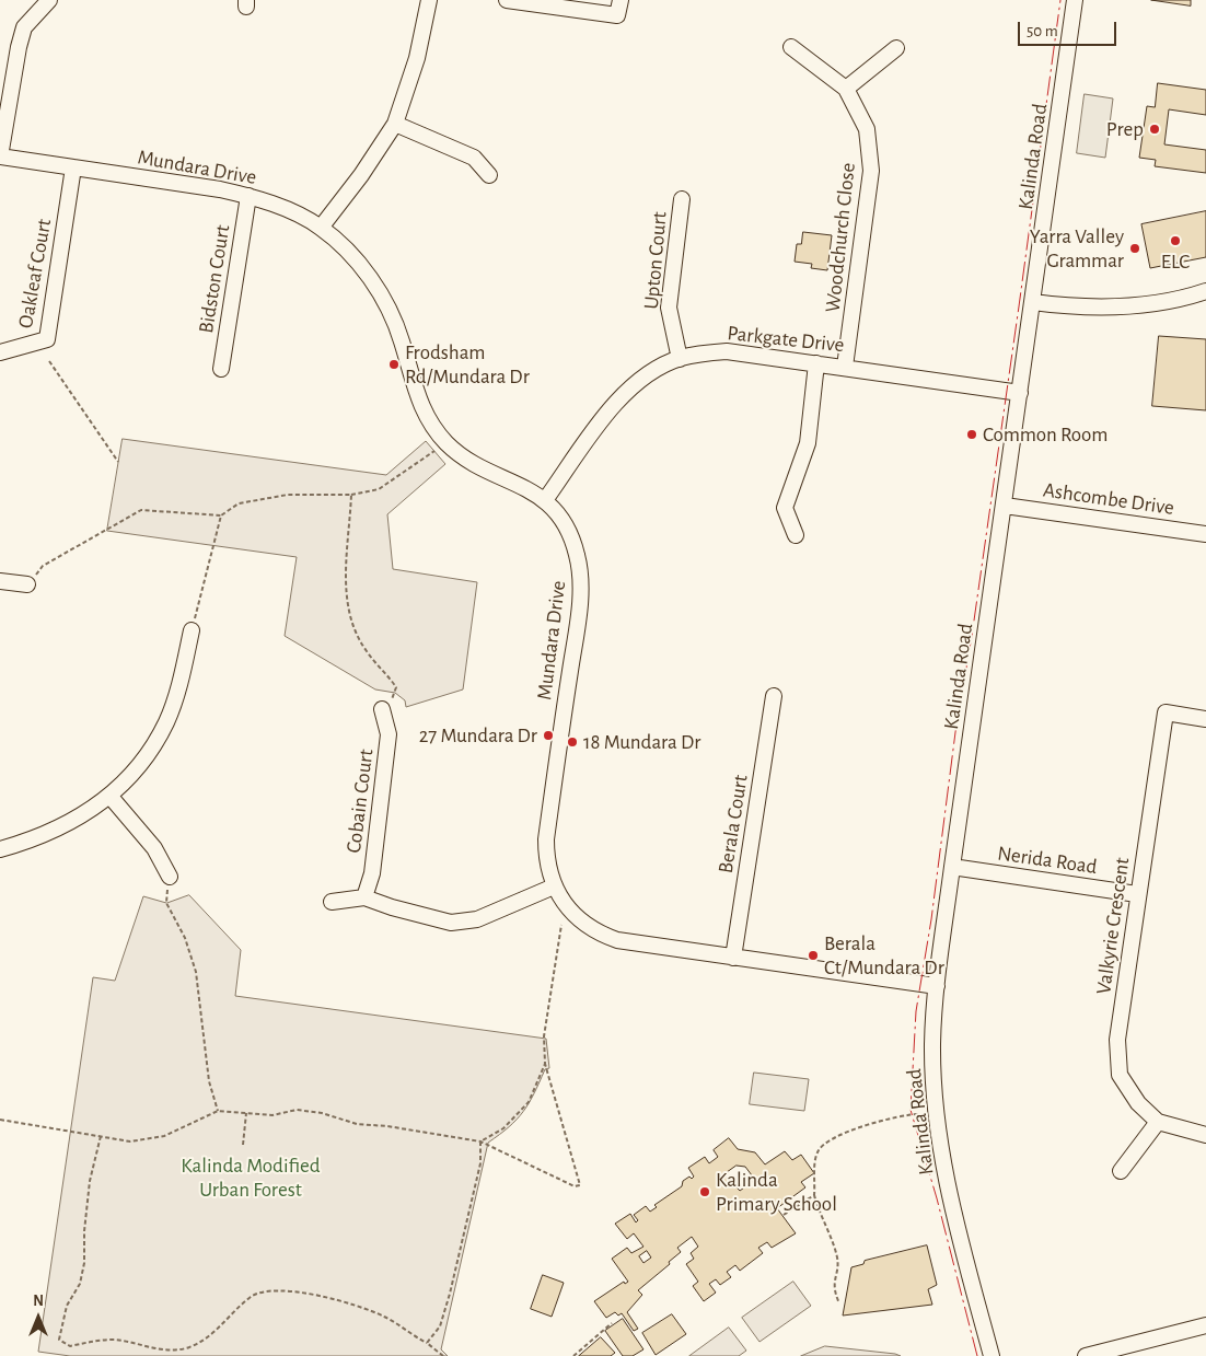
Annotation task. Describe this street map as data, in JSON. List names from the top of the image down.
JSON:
{
  "streets": {
    "street": [
      "Kalinda Road",
      "Mundara Drive",
      "Woodchurch Close",
      "Upton Court",
      "Oakleaf Court",
      "Bidston Court",
      "Parkgate Drive",
      "Ashcombe Drive",
      "Cobain Court",
      "Berala Court",
      "Nerida Road",
      "Valkyrie Crescent"
    ]
  },
  "crossings": [
    ["Kalinda Road", "Mundara Drive"],
    ["Kalinda Road", "Parkgate Drive"],
    ["Kalinda Road", "Ashcombe Drive"],
    ["Kalinda Road", "Nerida Road"],
    ["Mundara Drive", "Oakleaf Court"],
    ["Mundara Drive", "Bidston Court"],
    ["Mundara Drive", "Parkgate Drive"],
    ["Mundara Drive", "Berala Court"],
    ["Woodchurch Close", "Parkgate Drive"],
    ["Upton Court", "Parkgate Drive"],
    ["Nerida Road", "Valkyrie Crescent"]
  ],
  "parks": ["Kalinda Modified Urban Forest"],
  "places": [
    "Prep",
    "ELC",
    "Yarra Valley Grammar",
    "Frodsham Rd/Mundara Dr",
    "Common Room",
    "27 Mundara Dr",
    "18 Mundara Dr",
    "Berala Ct/Mundara Dr",
    "Kalinda Primary School"
  ],
  "scale_bar": "50 m",
  "north": "top"
}
